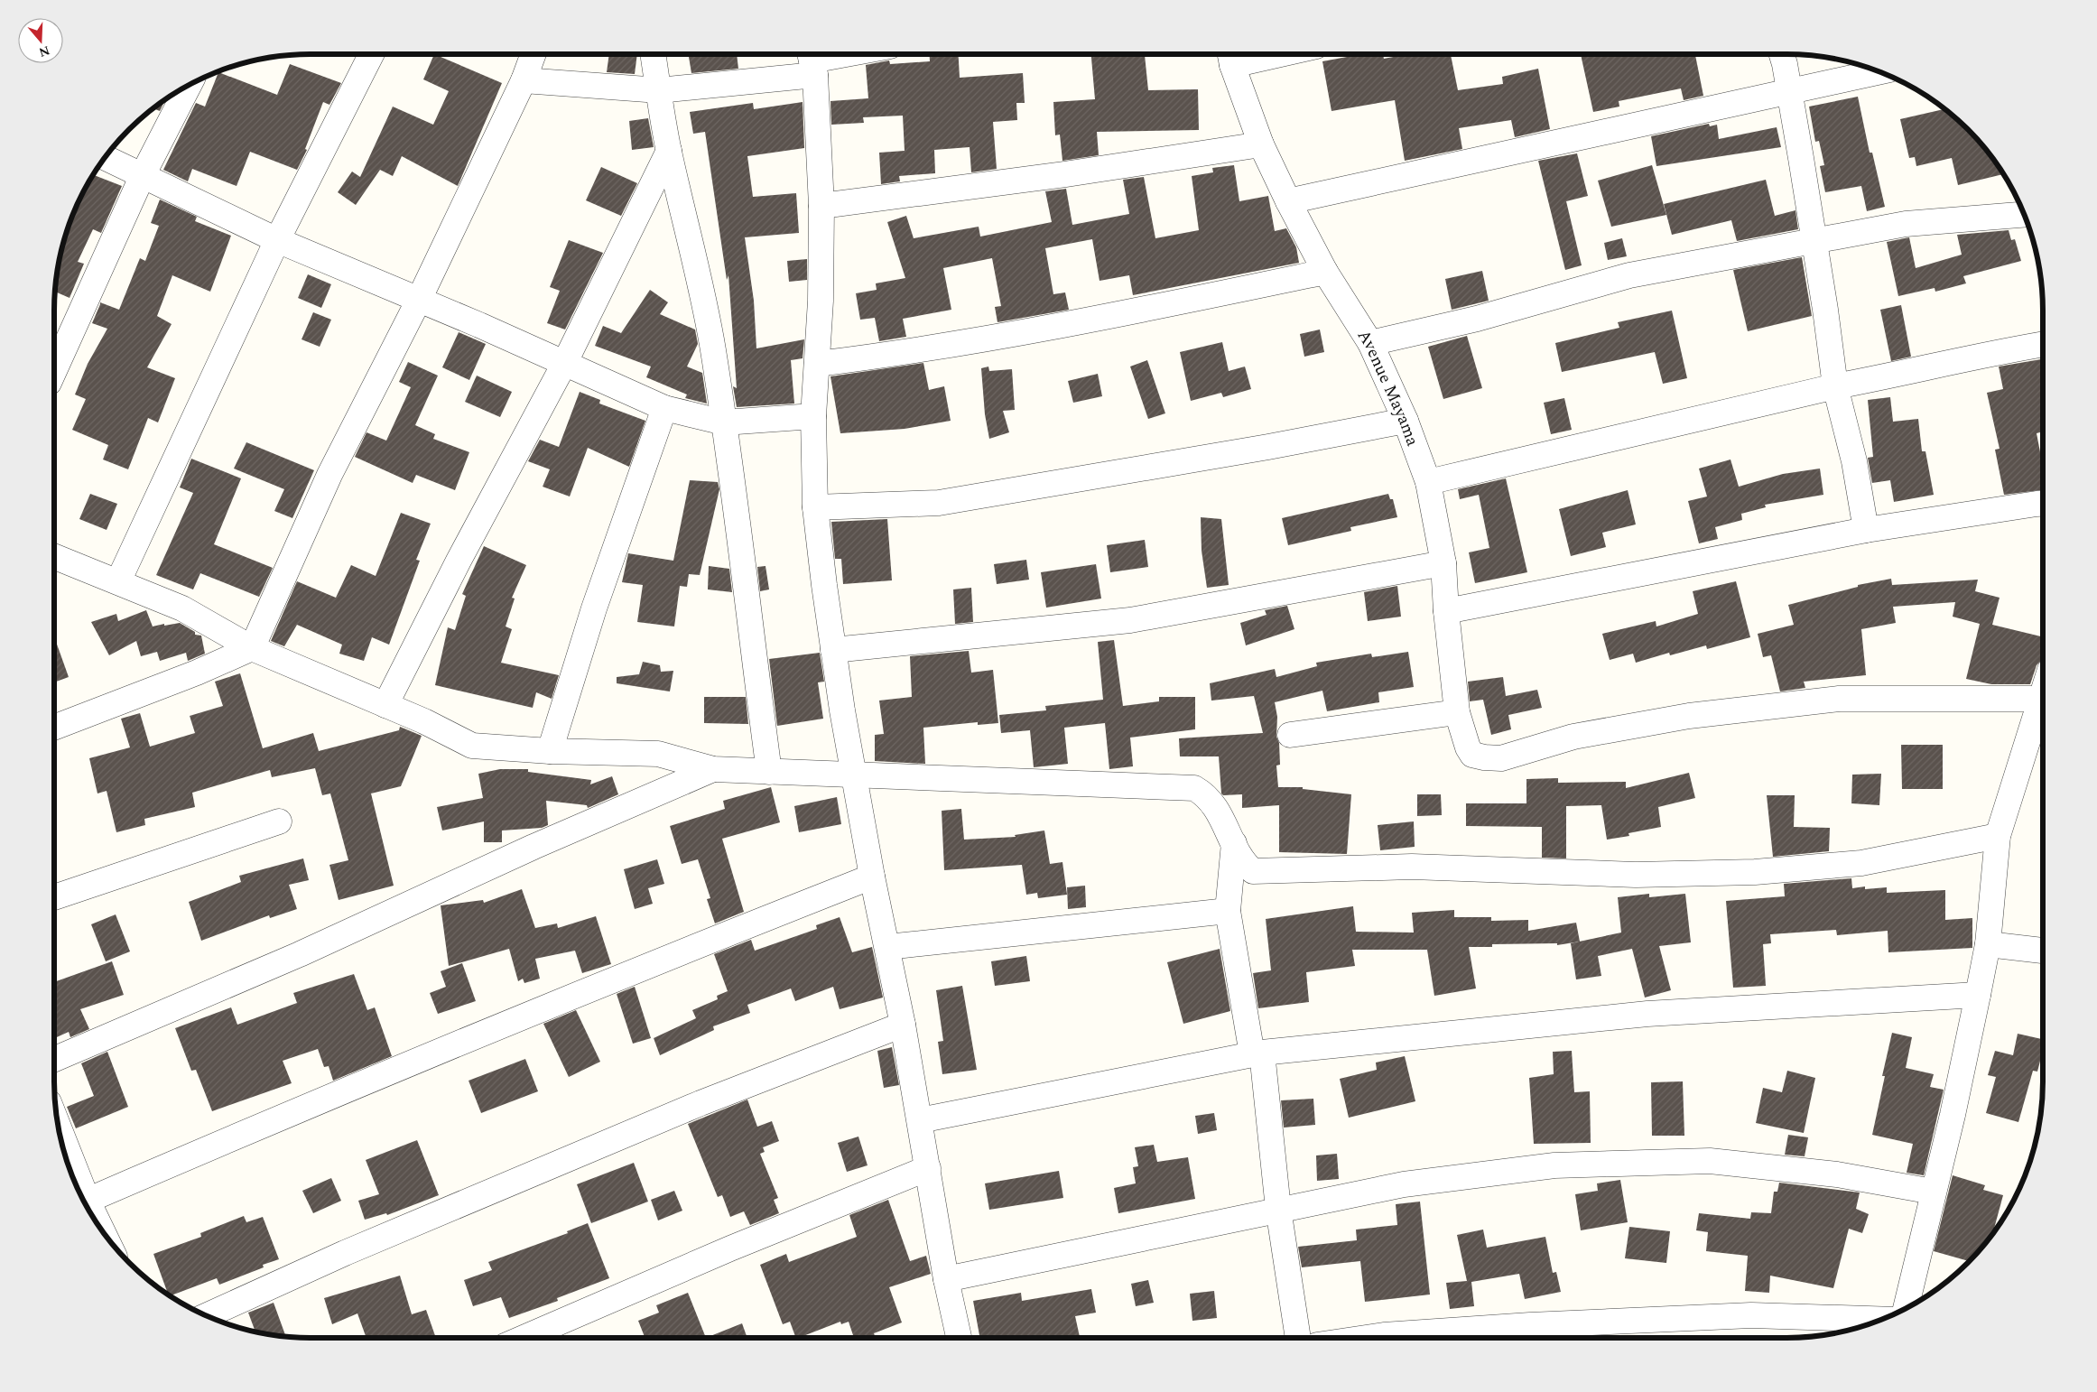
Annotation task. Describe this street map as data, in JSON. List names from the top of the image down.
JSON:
{
  "streets": {
    "street": ["Avenue Mayama"]
  },
  "north": "bottom"
}
